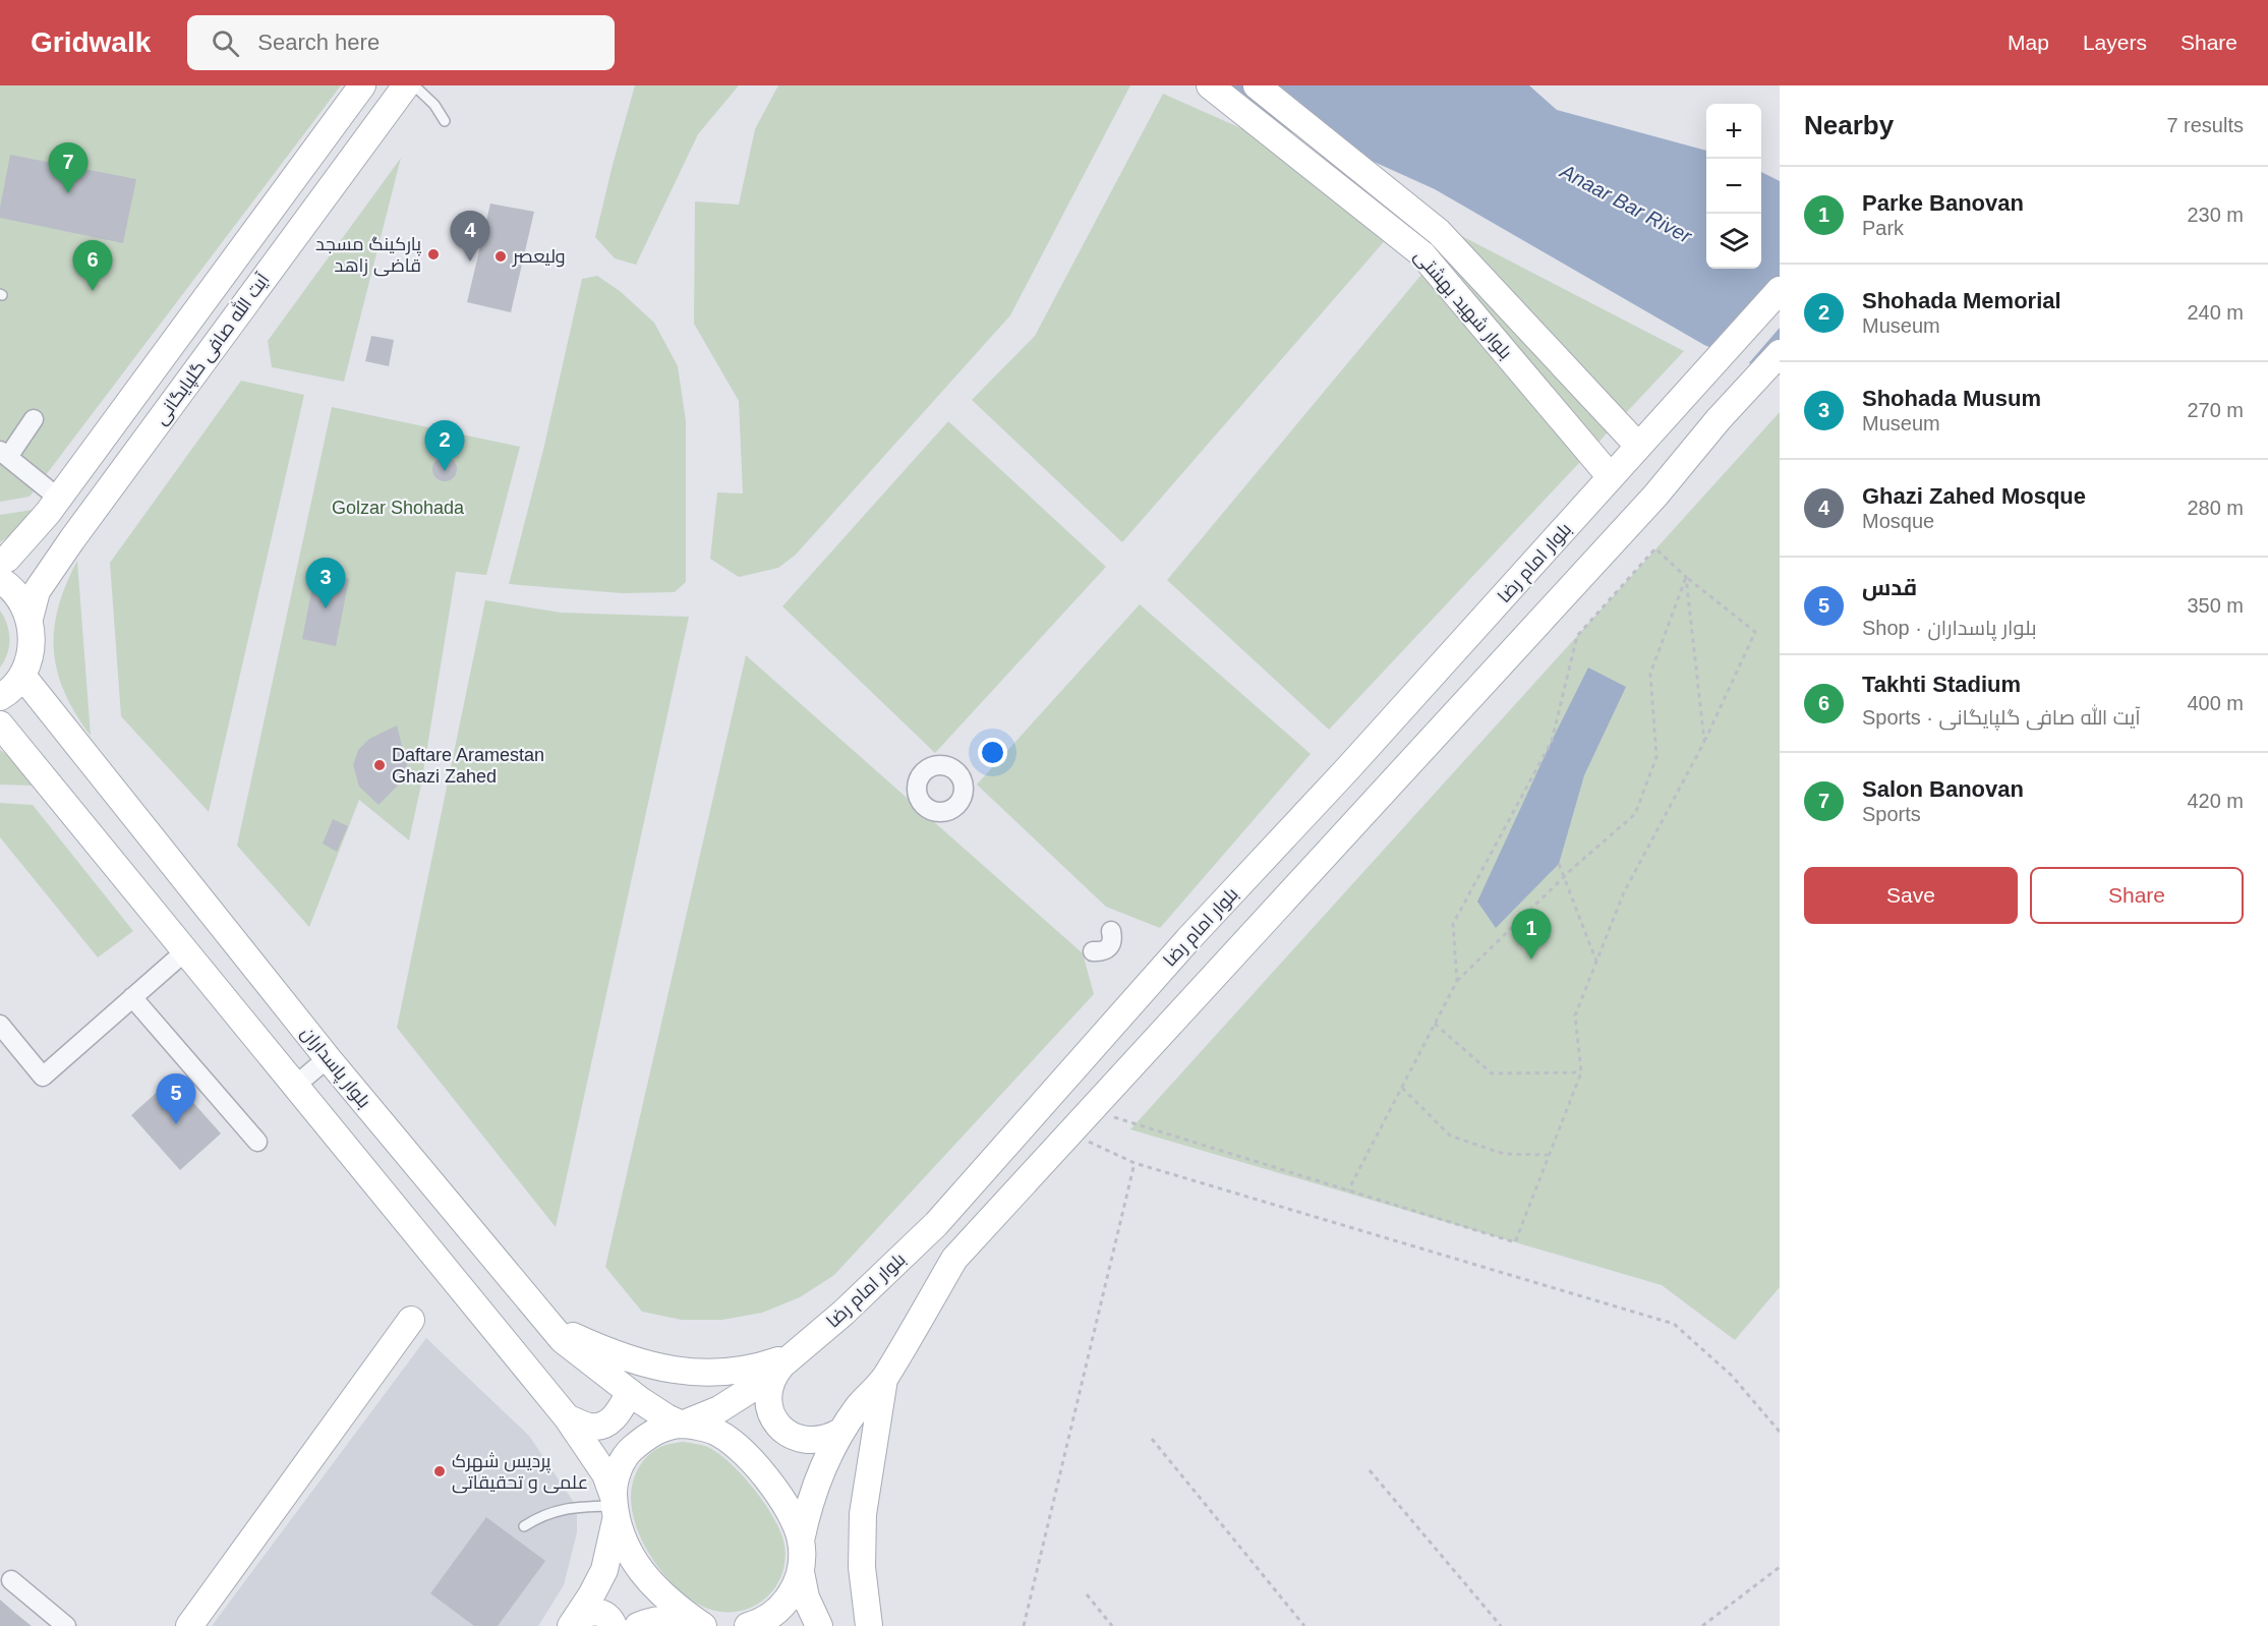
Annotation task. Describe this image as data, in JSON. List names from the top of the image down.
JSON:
{
  "streets": {
    "main road": [
      "بلوار شهید بهشتی",
      "آیت الله صافی گلپایگانی",
      "بلوار امام رضا",
      "بلوار پاسداران"
    ]
  },
  "crossings": [
    ["بلوار شهید بهشتی", "بلوار امام رضا"],
    ["بلوار امام رضا", "بلوار پاسداران"]
  ],
  "water": ["Anaar Bar River"],
  "parks": ["Golzar Shohada"],
  "places": [
    "پارکینگ مسجد قاضی زاهد",
    "ولیعصر",
    "Daftare Aramestan Ghazi Zahed",
    "پردیس شهرک علمی و تحقیقاتی"
  ],
  "page": {
    "header": "Gridwalk",
    "search": "Search here",
    "nav": ["Map", "Layers", "Share"],
    "heading": ["Nearby", "7 results"],
    "map_buttons": ["+", "−"],
    "pins": [
      "7",
      "4",
      "6",
      "2",
      "3",
      "1",
      "5"
    ],
    "list": [
      {
        "mark": "1",
        "name": "Parke Banovan",
        "note": "Park",
        "value": "230 m"
      },
      {
        "mark": "2",
        "name": "Shohada Memorial",
        "note": "Museum",
        "value": "240 m"
      },
      {
        "mark": "3",
        "name": "Shohada Musum",
        "note": "Museum",
        "value": "270 m"
      },
      {
        "mark": "4",
        "name": "Ghazi Zahed Mosque",
        "note": "Mosque",
        "value": "280 m"
      },
      {
        "mark": "5",
        "name": "قدس",
        "note": "Shop · بلوار پاسداران",
        "value": "350 m"
      },
      {
        "mark": "6",
        "name": "Takhti Stadium",
        "note": "Sports · آیت الله صافی گلپایگانی",
        "value": "400 m"
      },
      {
        "mark": "7",
        "name": "Salon Banovan",
        "note": "Sports",
        "value": "420 m"
      }
    ],
    "buttons": ["Save", "Share"]
  }
}
